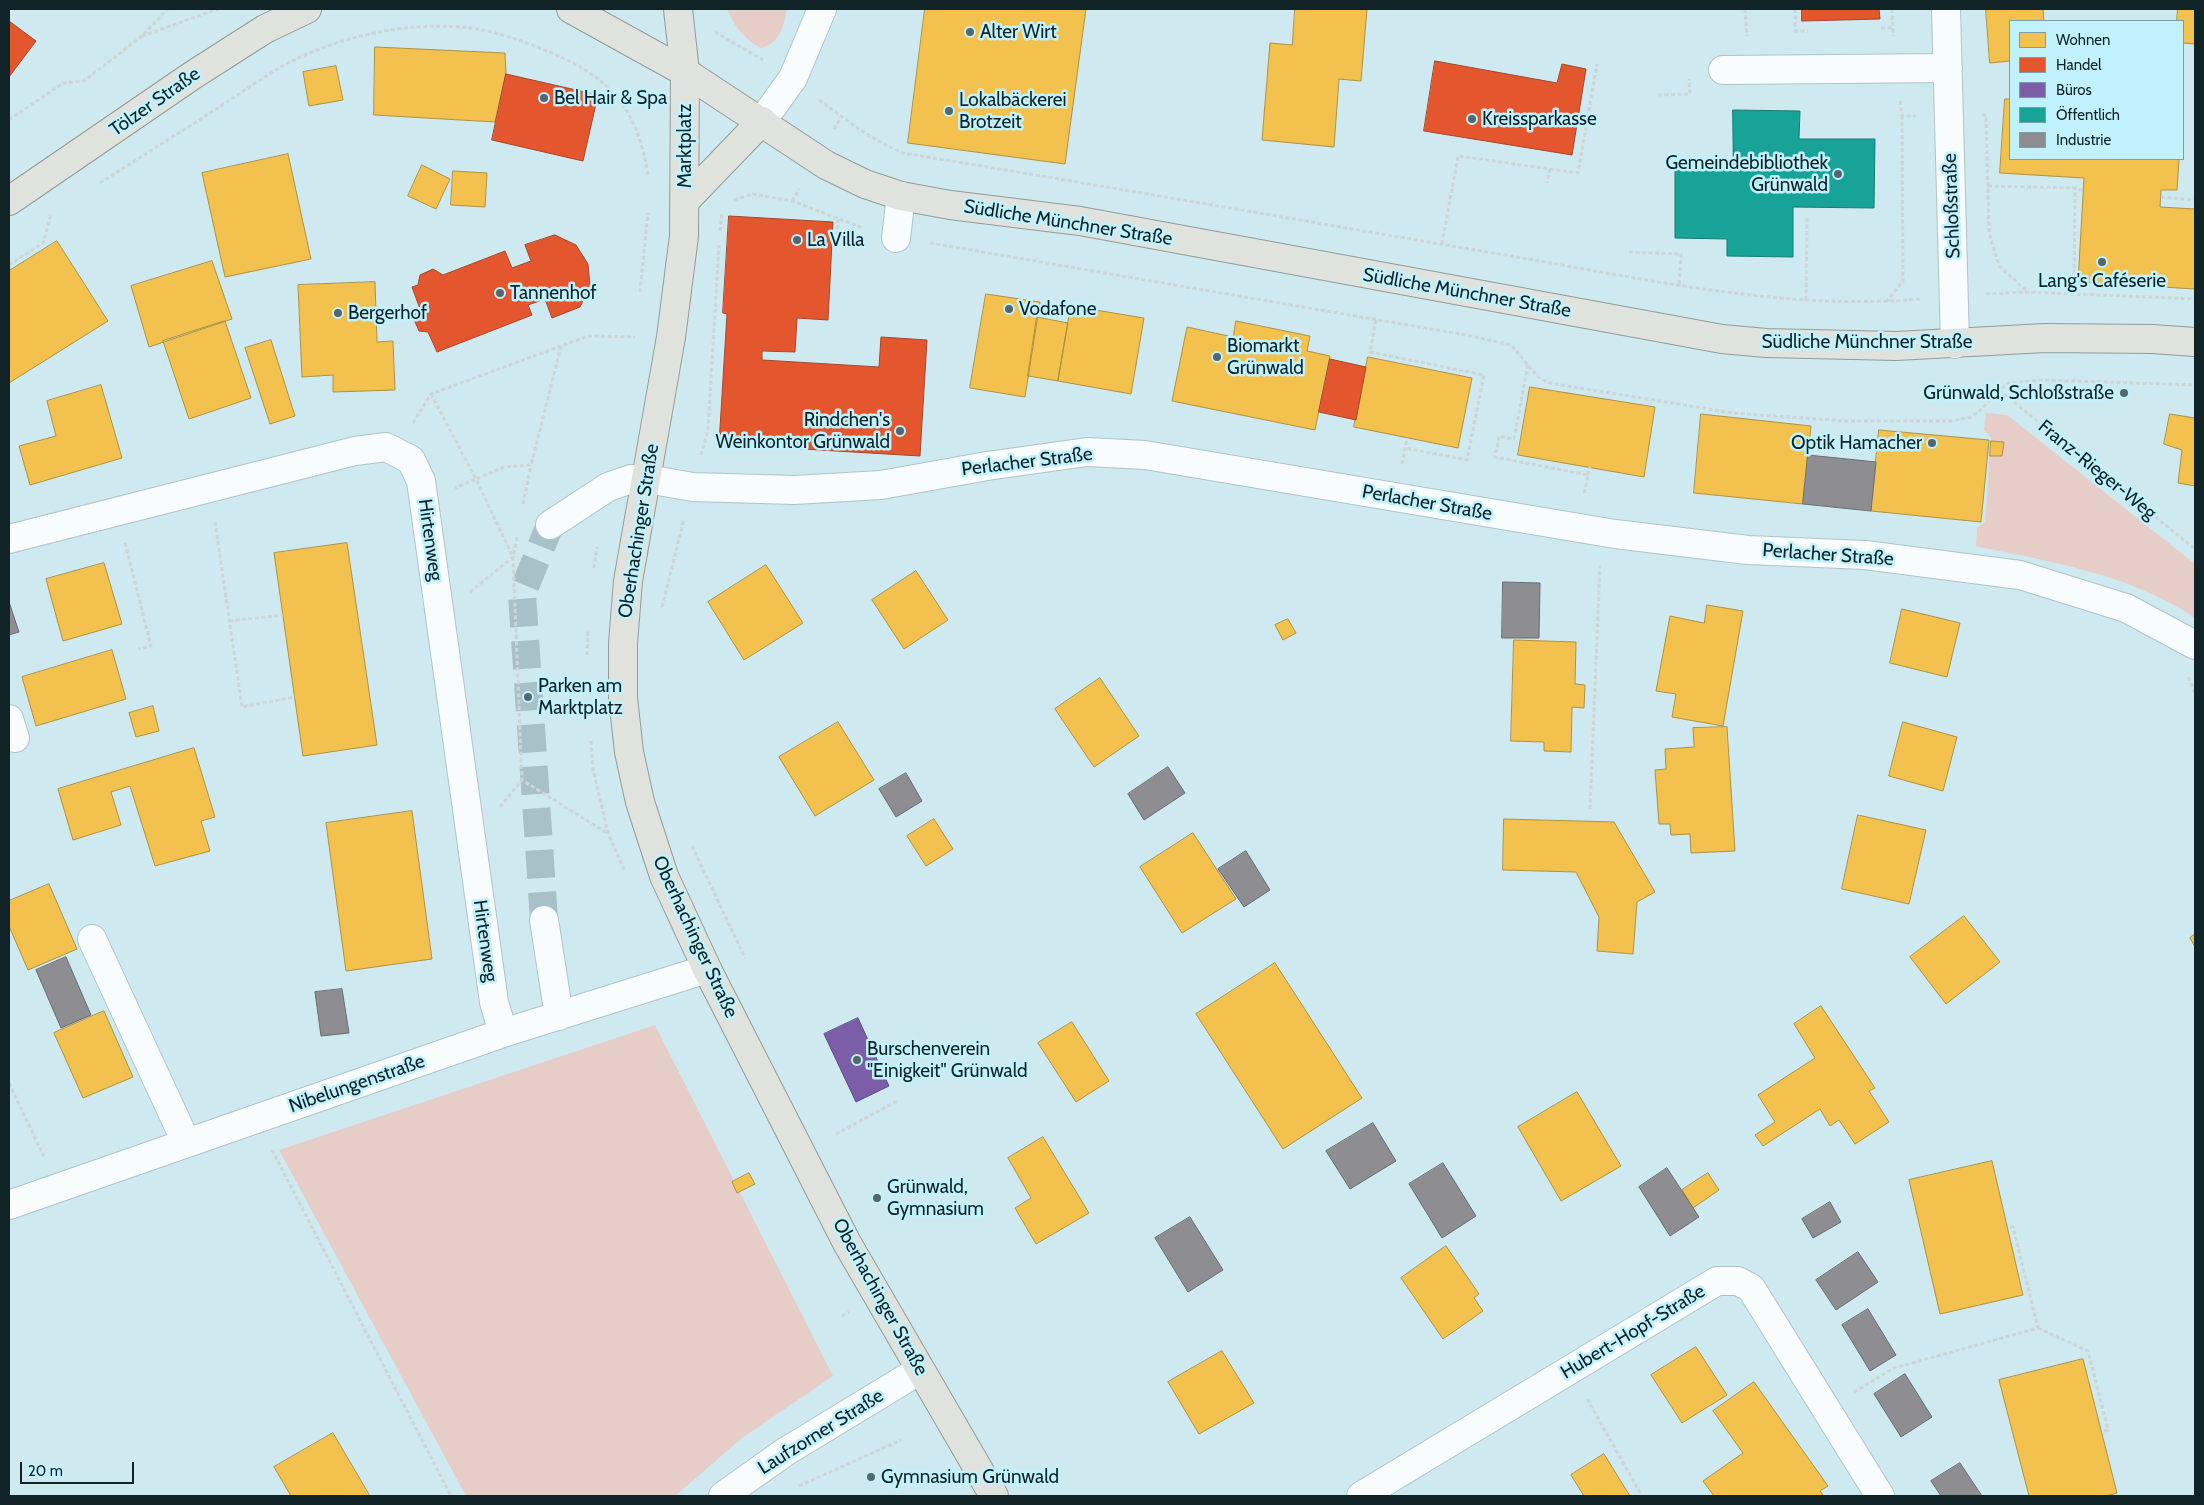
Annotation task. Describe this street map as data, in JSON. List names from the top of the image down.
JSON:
{
  "streets": {
    "main road": [
      "Tölzer Straße",
      "Marktplatz",
      "Südliche Münchner Straße",
      "Oberhachinger Straße"
    ],
    "street": [
      "Schloßstraße",
      "Perlacher Straße",
      "Hirtenweg",
      "Nibelungenstraße",
      "Hubert-Hopf-Straße",
      "Laufzorner Straße"
    ],
    "path": ["Franz-Rieger-Weg"]
  },
  "crossings": [
    ["Marktplatz", "Südliche Münchner Straße"],
    ["Marktplatz", "Oberhachinger Straße"],
    ["Schloßstraße", "Südliche Münchner Straße"],
    ["Perlacher Straße", "Oberhachinger Straße"],
    ["Oberhachinger Straße", "Nibelungenstraße"],
    ["Oberhachinger Straße", "Laufzorner Straße"],
    ["Hirtenweg", "Nibelungenstraße"]
  ],
  "places": [
    "Alter Wirt",
    "Bel Hair & Spa",
    "Lokalbäckerei Brotzeit",
    "Kreissparkasse",
    "Gemeindebibliothek Grünwald",
    "La Villa",
    "Lang's Caféserie",
    "Tannenhof",
    "Vodafone",
    "Bergerhof",
    "Biomarkt Grünwald",
    "Grünwald, Schloßstraße",
    "Rindchen's Weinkontor Grünwald",
    "Optik Hamacher",
    "Parken am Marktplatz",
    "Burschenverein \"Einigkeit\" Grünwald",
    "Grünwald, Gymnasium",
    "Gymnasium Grünwald"
  ],
  "legend": [
    "Wohnen",
    "Handel",
    "Büros",
    "Öffentlich",
    "Industrie"
  ],
  "scale_bar": "20 m"
}
